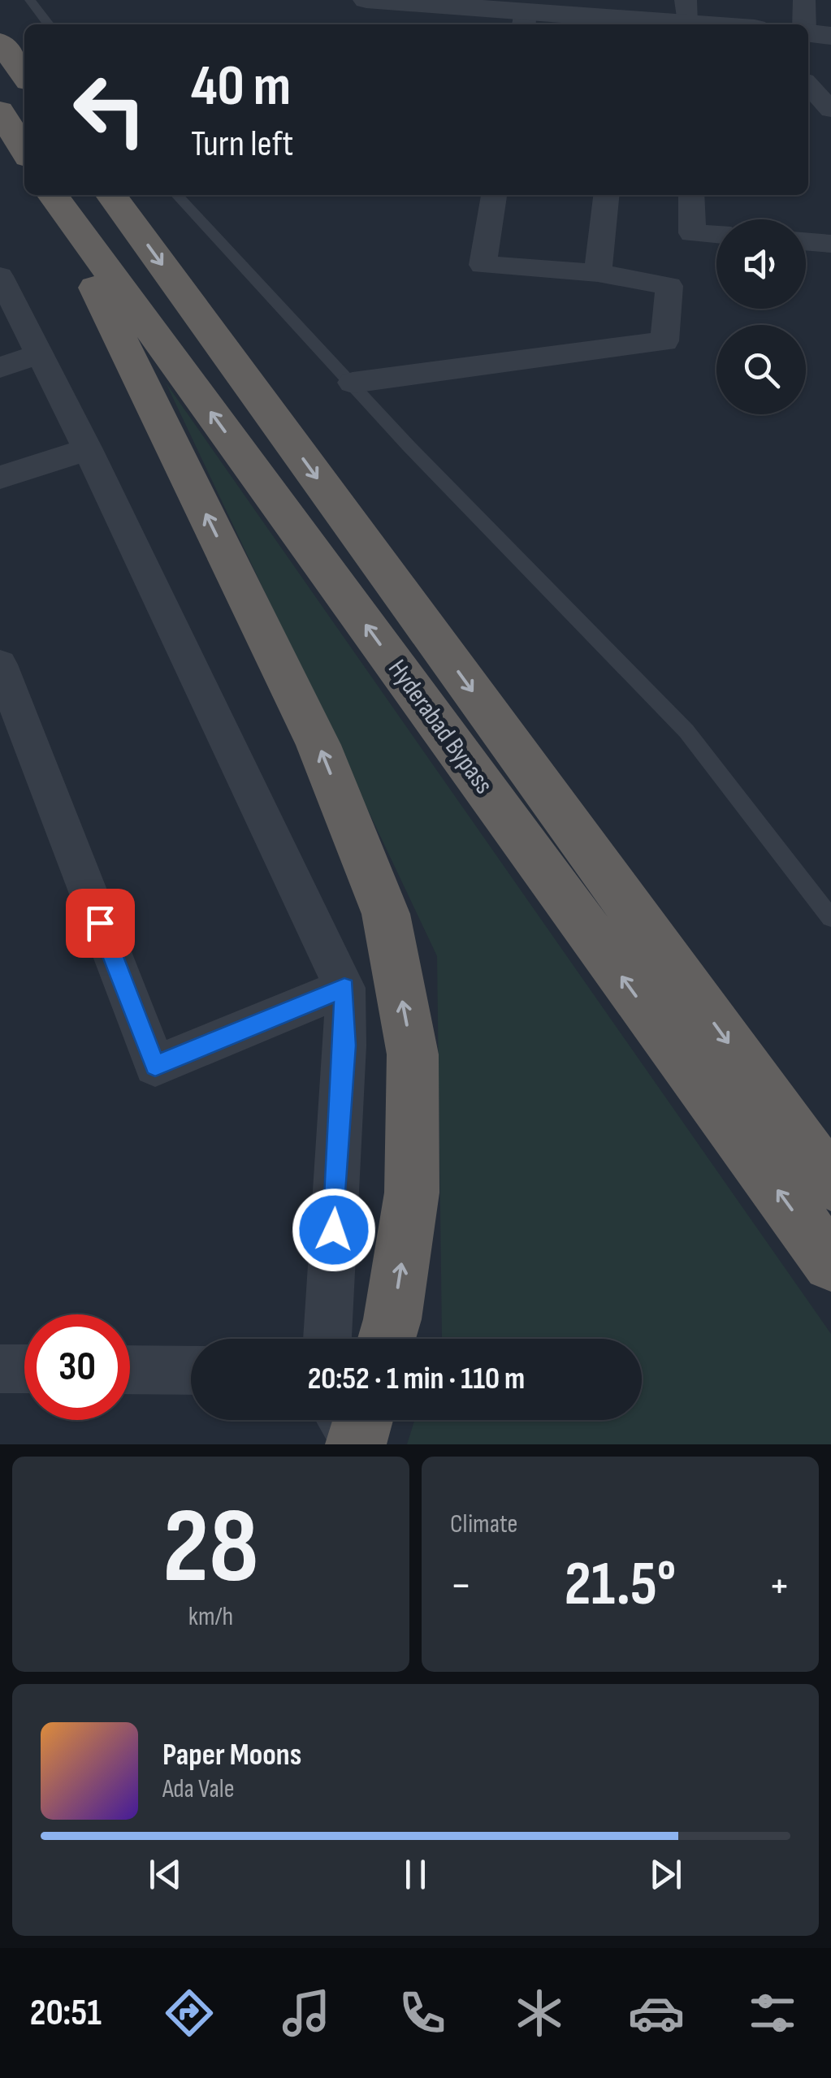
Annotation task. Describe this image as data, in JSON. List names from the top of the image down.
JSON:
{
  "streets": {
    "highway": ["Hyderabad Bypass"]
  },
  "page": {
    "turn": ["40 m", "Turn left"],
    "limit": "30",
    "trip": "20:52 · 1 min · 110 m",
    "tile": [
      ["28", "km/h"],
      "Climate"
    ],
    "heat": ["−", "21.5°", "+"],
    "song": ["Paper Moons", "Ada Vale"],
    "tabs": "20:51"
  }
}
